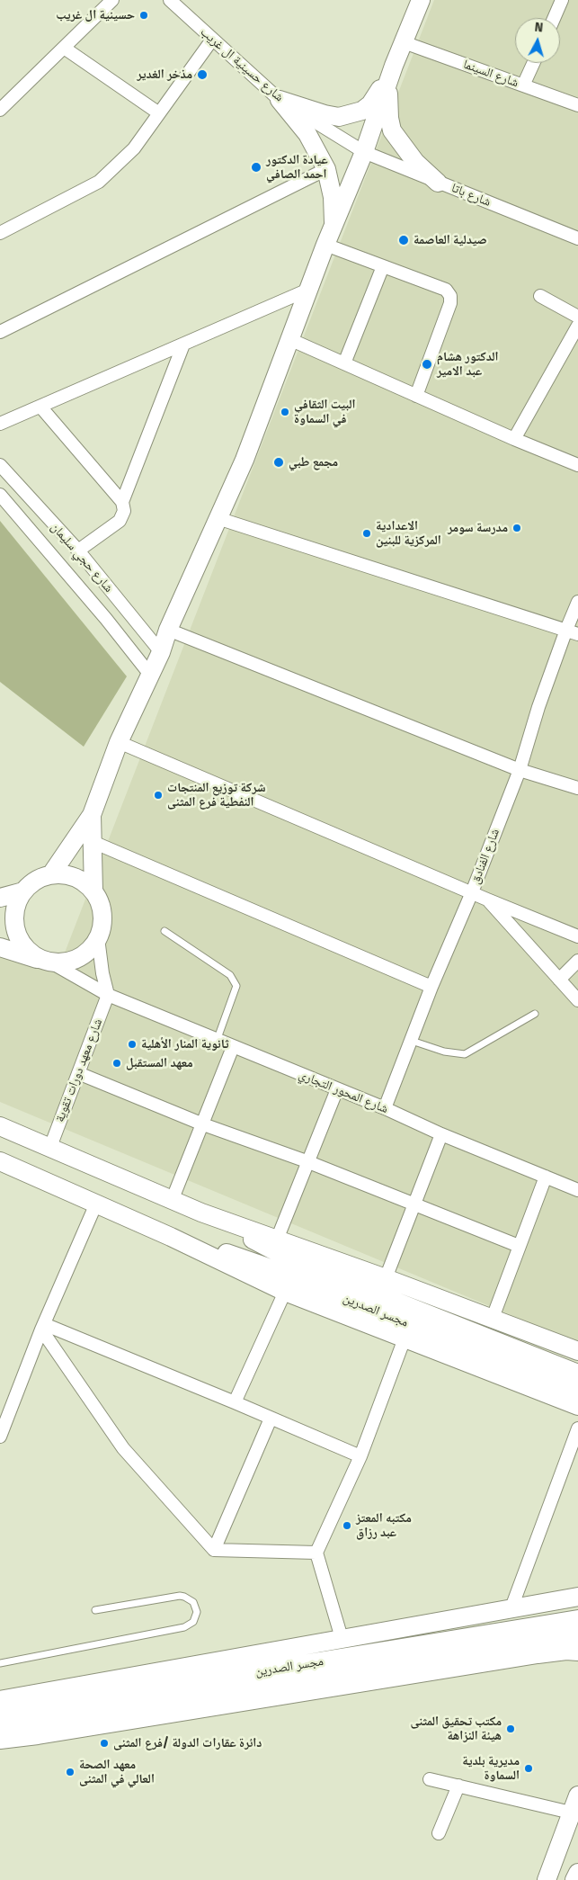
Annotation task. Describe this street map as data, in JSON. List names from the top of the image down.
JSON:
{
  "streets": {
    "main road": ["مجسر الصدرين"],
    "street": [
      "شارع حسينية ال غريب",
      "شارع السينما",
      "شارع باتا",
      "شارع حجي سليمان",
      "شارع الفنادق",
      "شارع معهد دورات تقوية",
      "شارع المحور التجاري"
    ]
  },
  "crossings": [
    ["شارع حسينية ال غريب", "شارع باتا"],
    ["شارع الفنادق", "شارع المحور التجاري"],
    ["شارع معهد دورات تقوية", "شارع المحور التجاري"]
  ],
  "places": [
    "حسينية ال غريب",
    "مذخر الغدير",
    "عيادة الدكتور احمد الصافي",
    "صيدلية العاصمة",
    "الدكتور هشام عبد الامير",
    "البيت الثقافي في السماوة",
    "مجمع طبي",
    "مدرسة سومر",
    "الاعدادية المركزية للبنين",
    "شركة توزيع المنتجات النفطية فرع المثنى",
    "ثانوية المنار الأهلية",
    "معهد المستقبل",
    "مكتبه المعتز عبد رزاق",
    "مكتب تحقيق المثنى هيئة النزاهة",
    "دائرة عقارات الدولة /فرع المثنى",
    "مديرية بلدية السماوة",
    "معهد الصحة العالي في المثنى"
  ],
  "north": "top"
}
